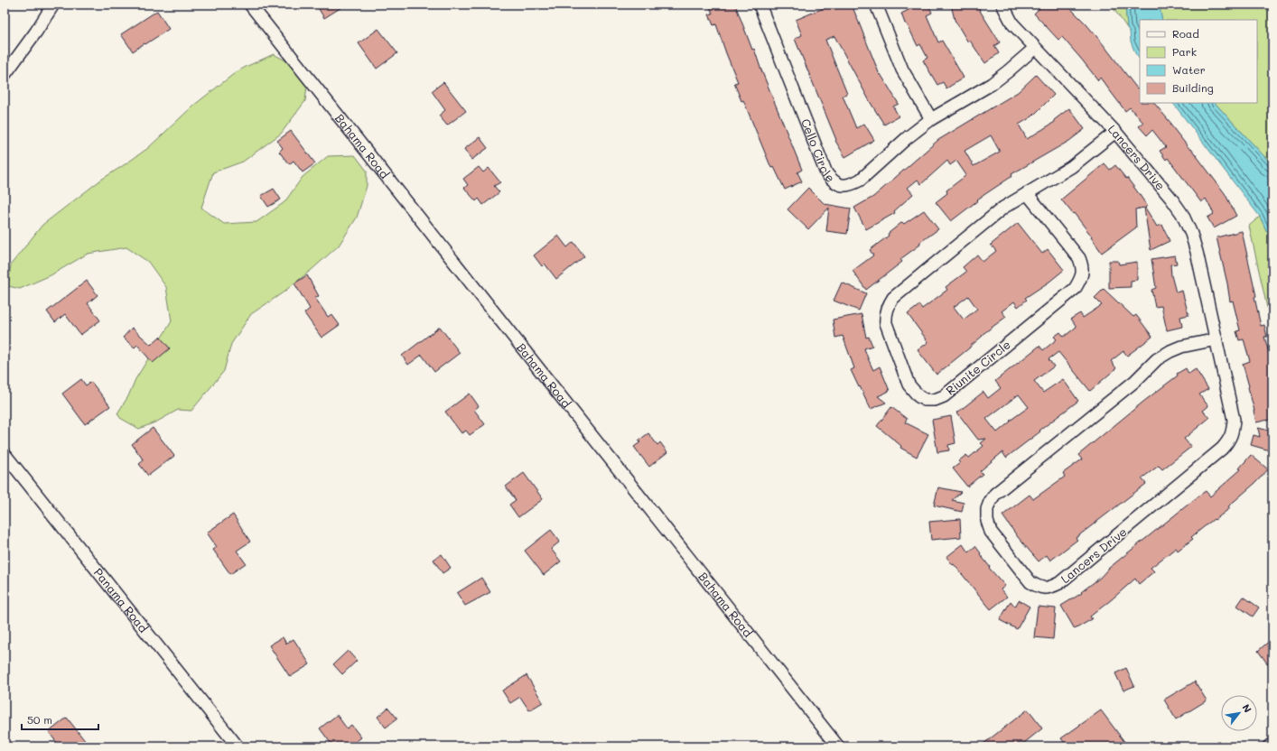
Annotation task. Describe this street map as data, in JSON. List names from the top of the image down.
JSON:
{
  "streets": {
    "street": [
      "Bahama Road",
      "Cello Circle",
      "Lancers Drive",
      "Riunite Circle",
      "Panama Road"
    ]
  },
  "crossings": [
    ["Cello Circle", "Lancers Drive"],
    ["Lancers Drive", "Riunite Circle"]
  ],
  "legend": [
    "Road",
    "Park",
    "Water",
    "Building"
  ],
  "scale_bar": "50 m",
  "north": "top right"
}
